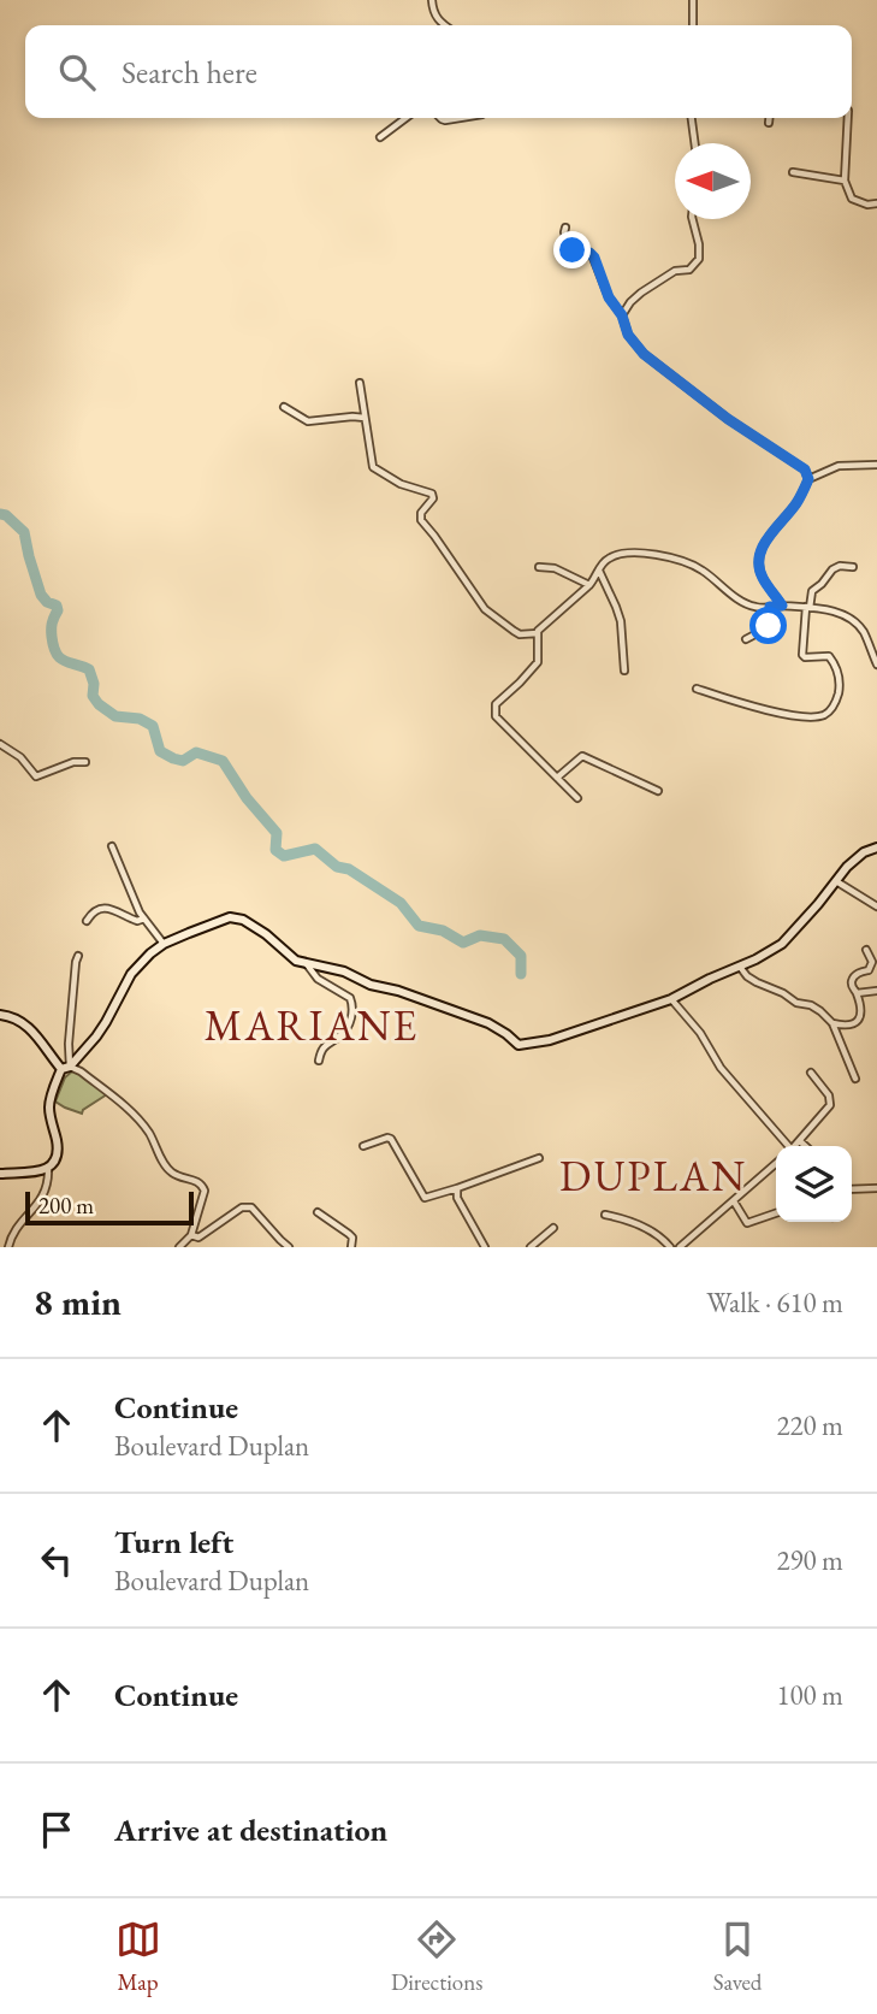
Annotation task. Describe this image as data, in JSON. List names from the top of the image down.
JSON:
{
  "districts": ["MARIANE", "DUPLAN"],
  "scale_bar": "200 m",
  "north": "left",
  "page": {
    "search": "Search here",
    "scale": "200 m",
    "heading": ["8 min", "Walk · 610 m"],
    "list": [
      ["Continue", "Boulevard Duplan", "220 m"],
      ["Turn left", "Boulevard Duplan", "290 m"],
      ["Continue", "100 m"],
      "Arrive at destination"
    ],
    "nav": ["Map", "Directions", "Saved"]
  }
}
